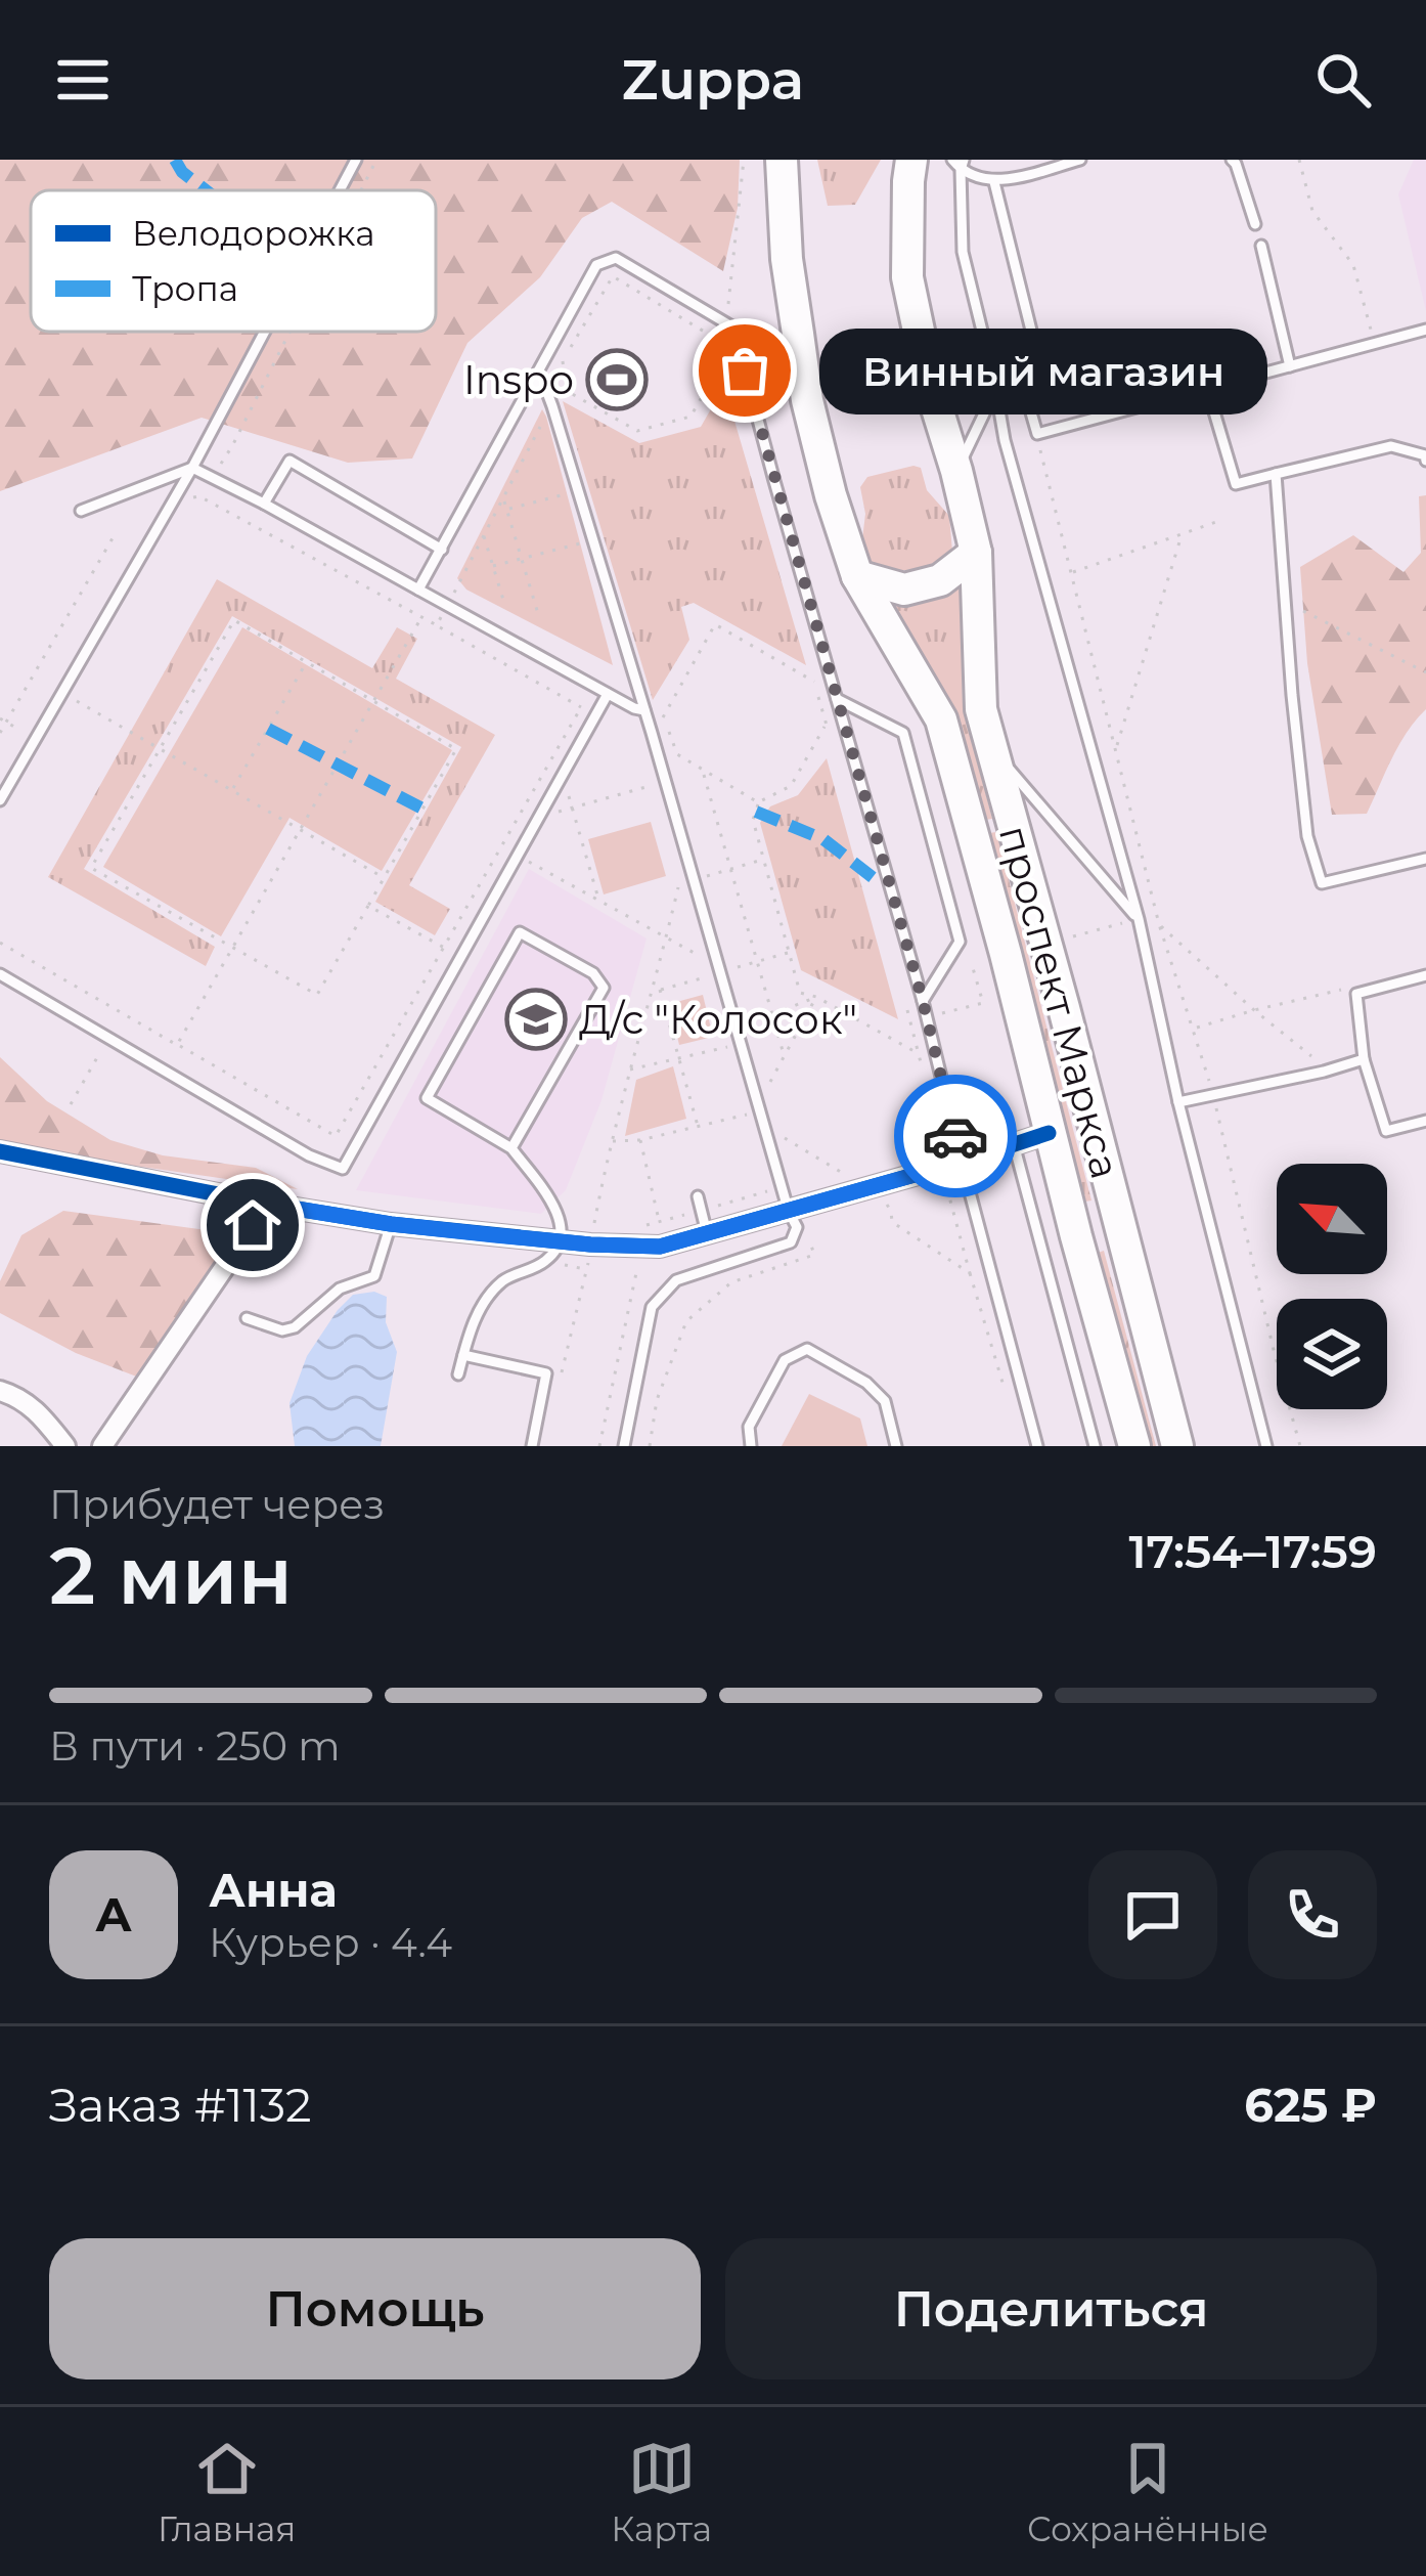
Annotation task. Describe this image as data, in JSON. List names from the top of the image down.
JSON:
{
  "streets": {
    "main road": ["проспект Маркса"]
  },
  "places": {
    "other": ["Винный магазин"],
    "sports": ["Inspo"],
    "school or university": ["Д/с \"Колосок\""]
  },
  "legend": ["Велодорожка", "Тропа"],
  "north": "top left",
  "page": {
    "header": "Zuppa",
    "bubble": "Винный магазин",
    "heading": ["2 мин", "Прибудет через", "17:54–17:59"],
    "panel": [
      "Анна",
      "Курьер · 4.4",
      "Заказ #1132",
      "625 ₽"
    ],
    "bar": "В пути · 250 m",
    "round": "А",
    "buttons": ["Помощь", "Поделиться"],
    "tabs": ["Главная", "Карта", "Сохранённые"]
  }
}
